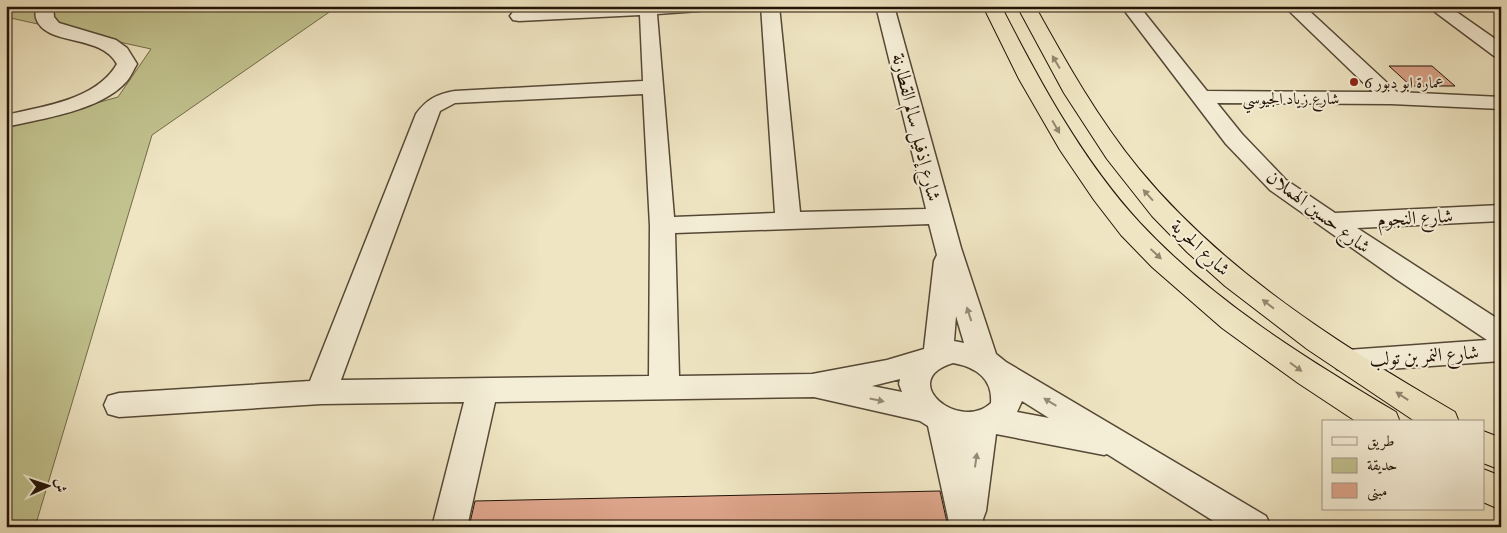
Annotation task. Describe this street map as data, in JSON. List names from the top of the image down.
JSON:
{
  "streets": {
    "highway": ["شارع الحرية"],
    "street": [
      "شارع زياد الجيوسي",
      "شارع إذفيل سالم القطارنة",
      "شارع حسين الهملان",
      "شارع النجوم",
      "شارع النمر بن تولب"
    ]
  },
  "crossings": [
    ["شارع زياد الجيوسي", "شارع حسين الهملان"],
    ["شارع حسين الهملان", "شارع النجوم"],
    ["شارع الحرية", "شارع النمر بن تولب"]
  ],
  "places": ["عمارة ابو دبور 6"],
  "legend": ["طريق", "حديقة", "مبنى"],
  "north": "right"
}
